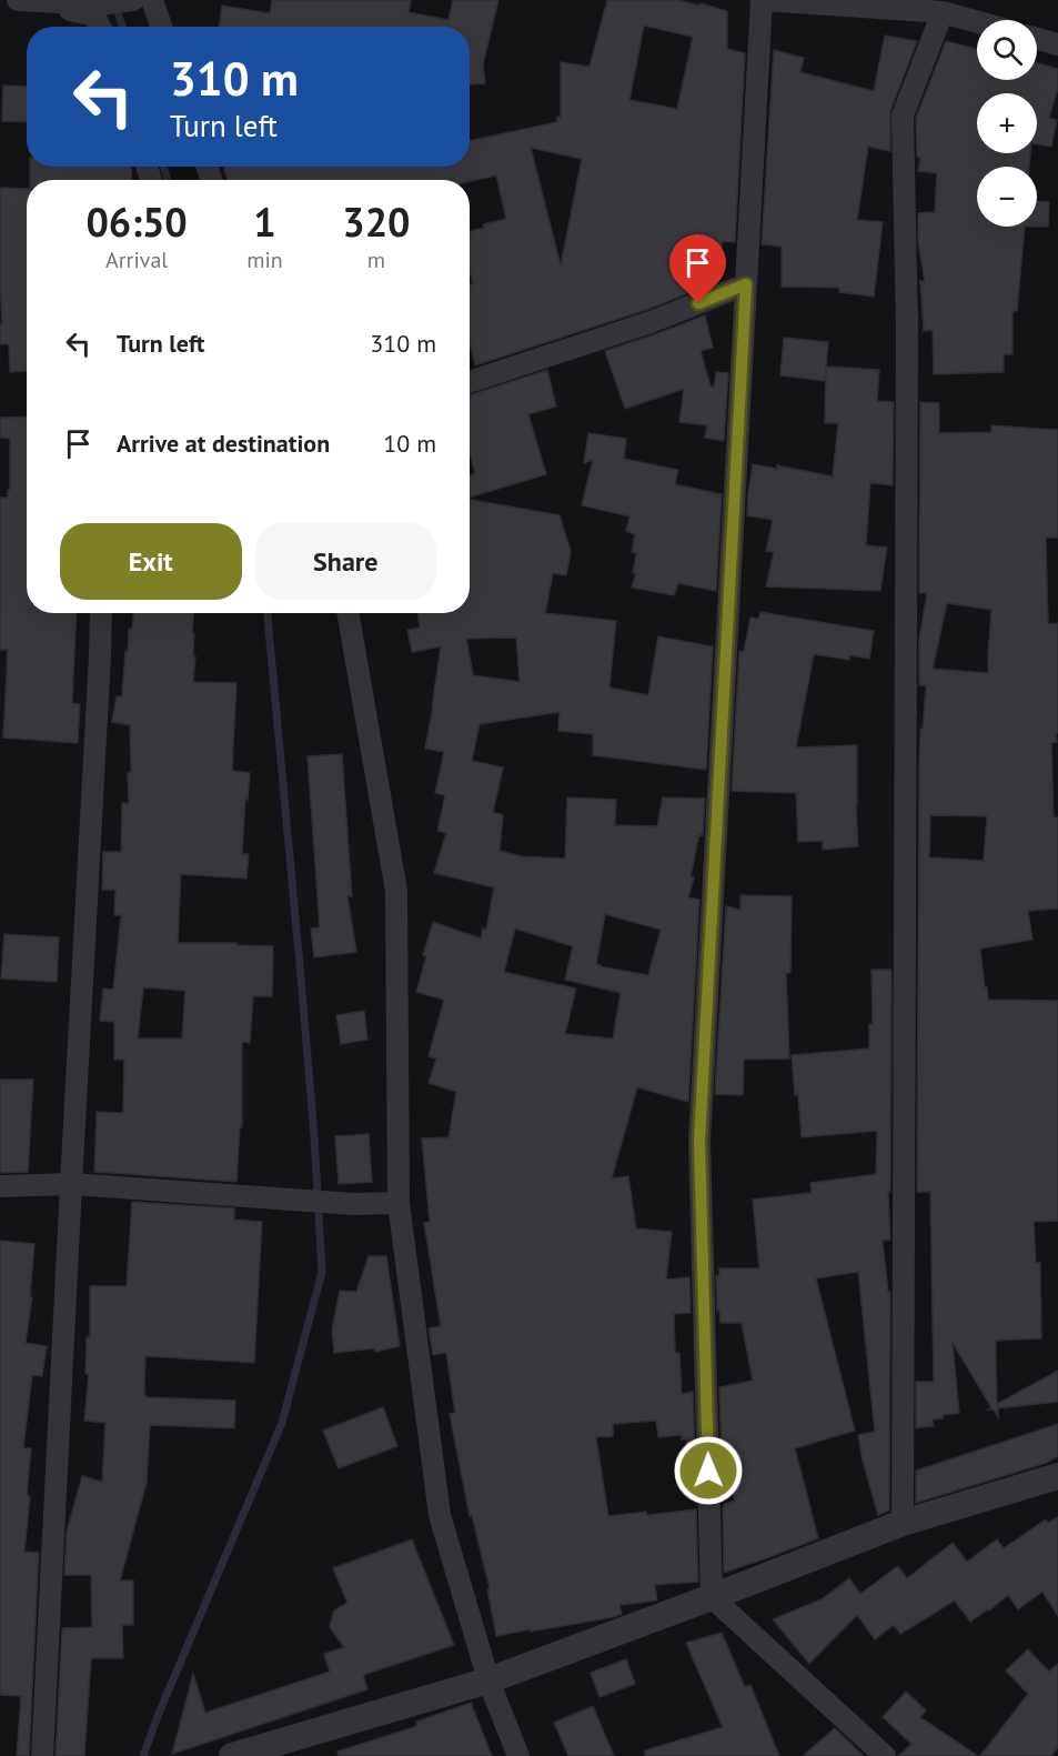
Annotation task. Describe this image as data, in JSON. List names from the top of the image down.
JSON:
{
  "page": {
    "map_buttons": ["+", "−"],
    "turn": ["310 m", "Turn left"],
    "eta": [
      "06:50",
      "Arrival",
      "1",
      "min",
      "320",
      "m"
    ],
    "list": [
      {
        "name": "Turn left",
        "value": "310 m"
      },
      {
        "name": "Arrive at destination",
        "value": "10 m"
      }
    ],
    "buttons": ["Exit", "Share"]
  }
}
